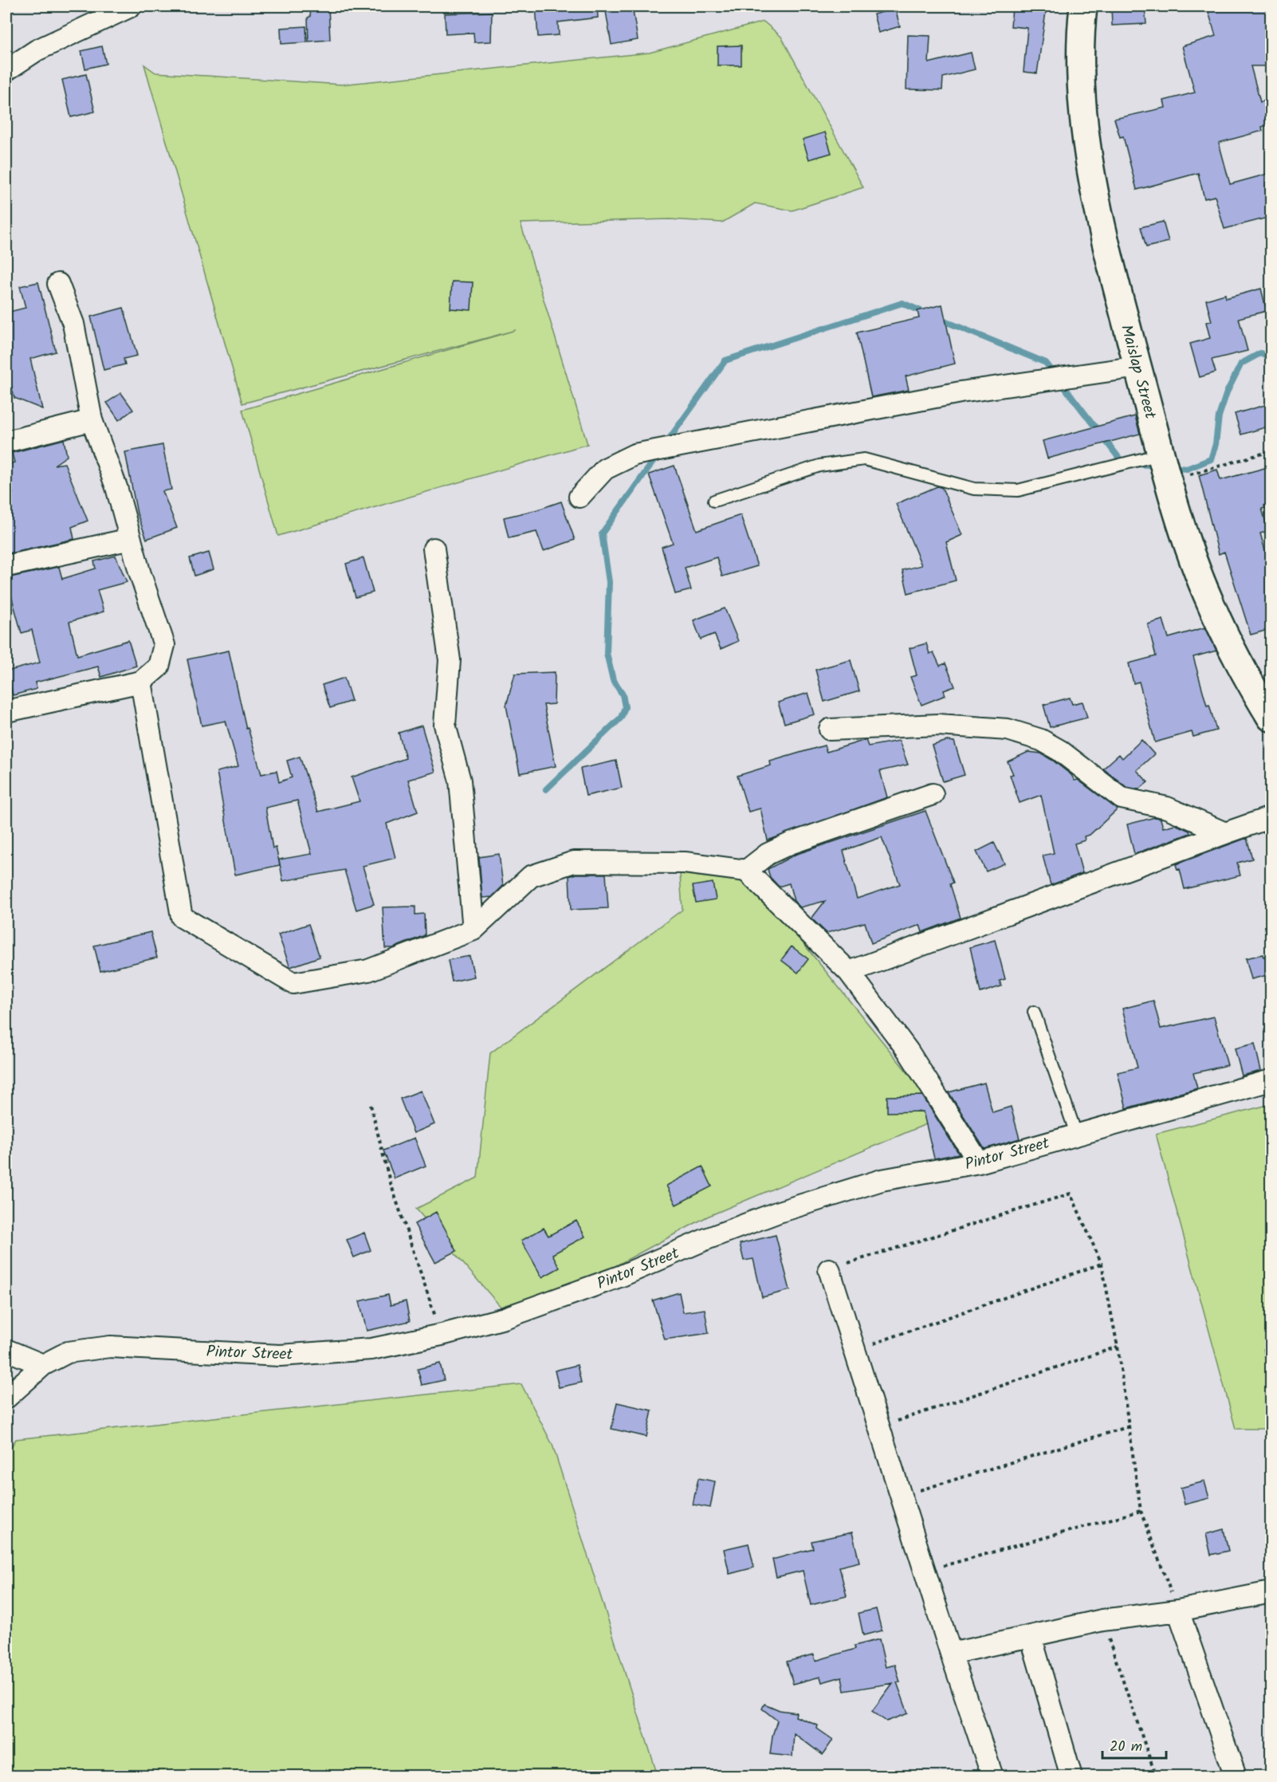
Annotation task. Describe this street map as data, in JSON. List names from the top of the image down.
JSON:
{
  "streets": {
    "main road": ["Maislap Street"],
    "street": ["Pintor Street"]
  },
  "scale_bar": "20 m"
}
